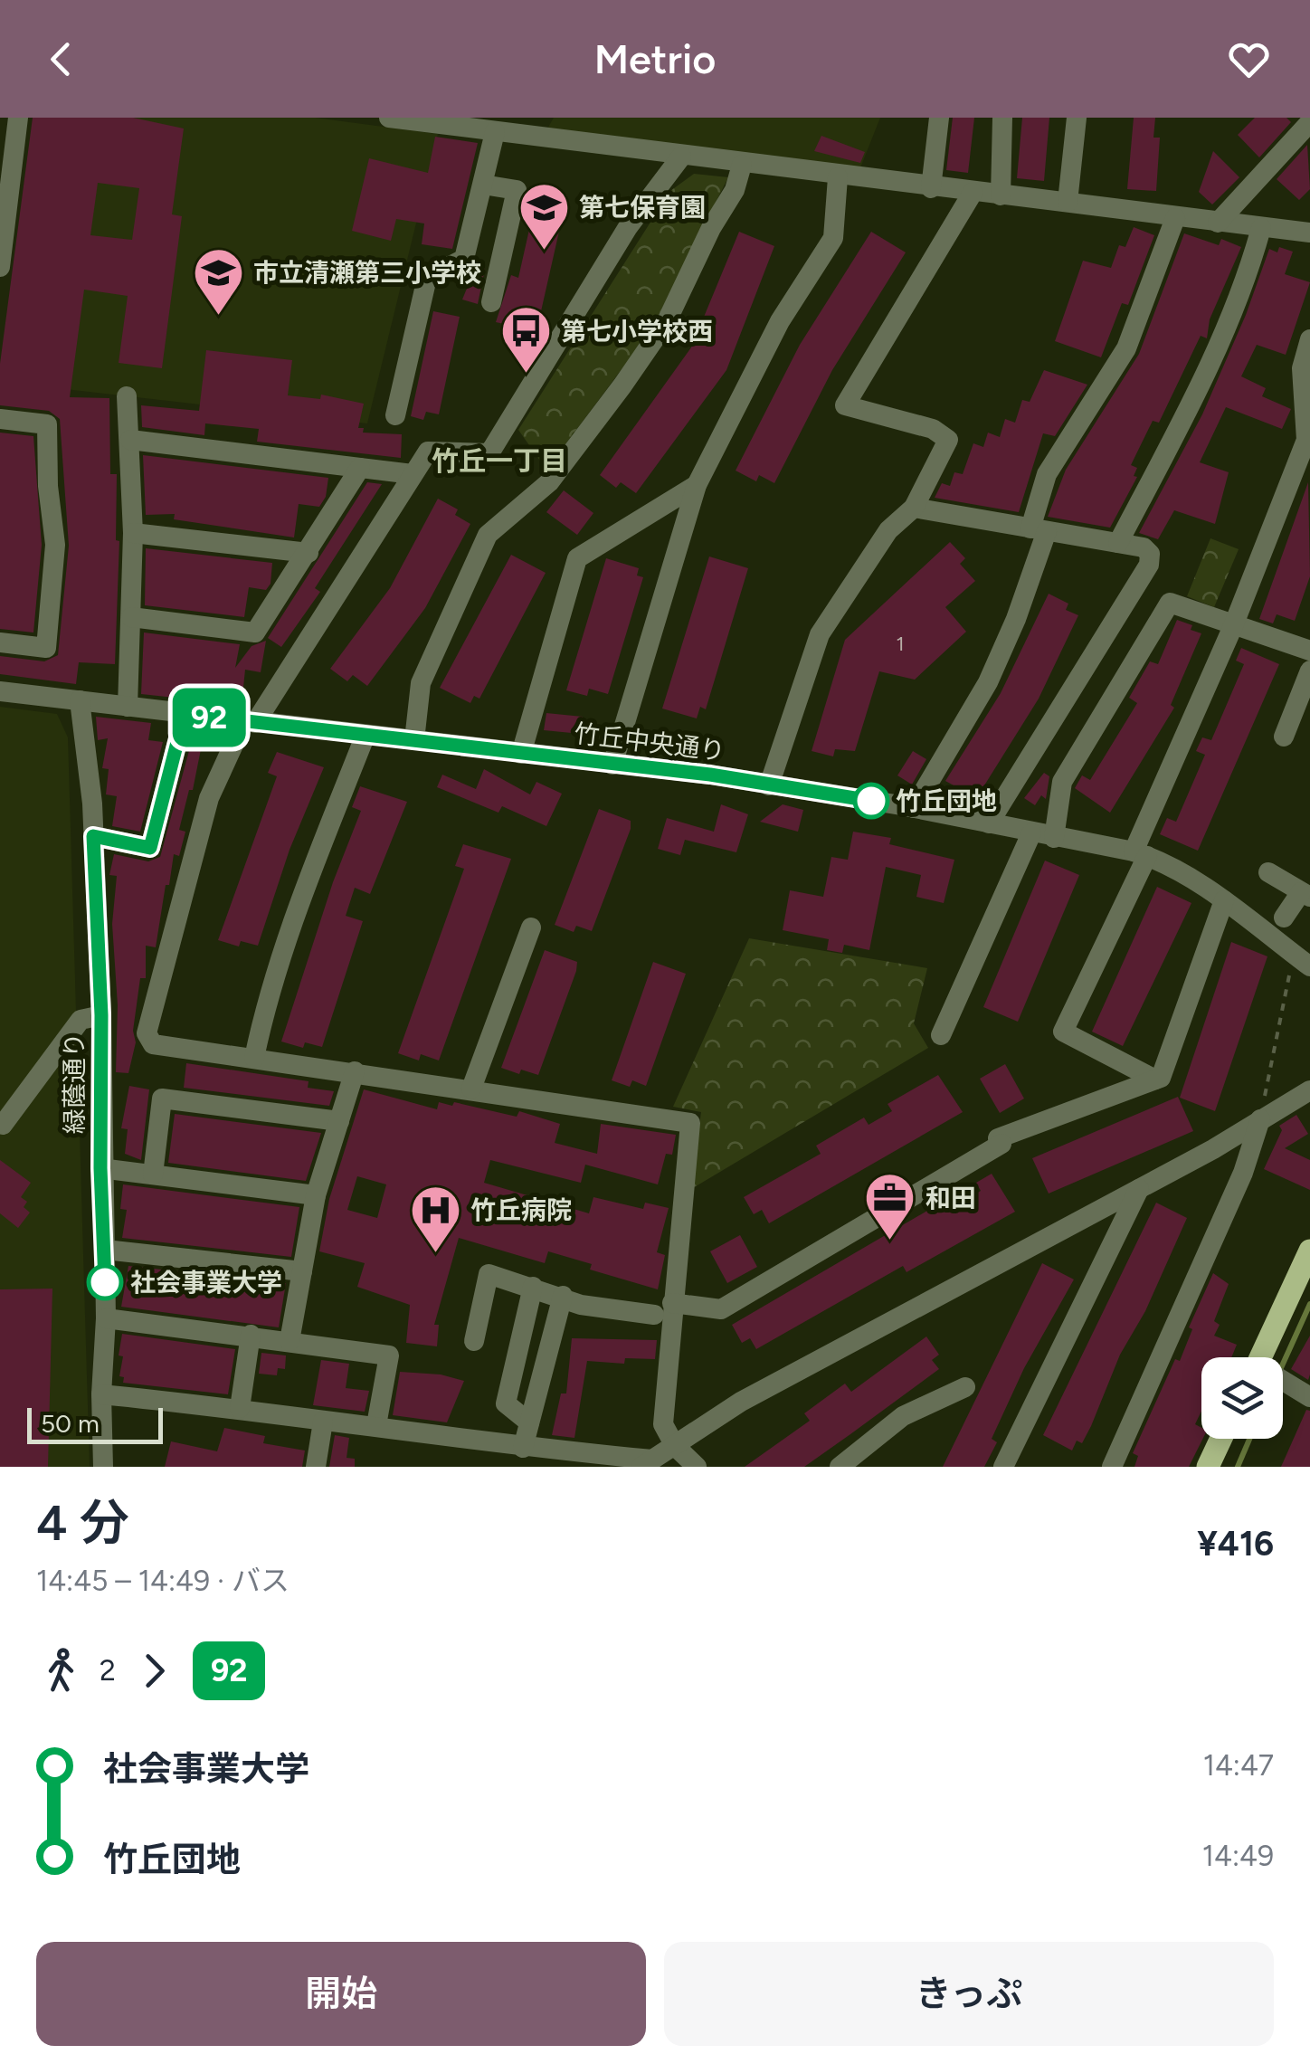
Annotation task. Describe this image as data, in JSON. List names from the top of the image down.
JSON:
{
  "streets": {
    "street": ["竹丘中央通り", "緑蔭通り"]
  },
  "crossings": [
    ["竹丘中央通り", "緑蔭通り"]
  ],
  "districts": ["竹丘一丁目"],
  "places": {
    "school or university": ["第七保育園", "市立清瀬第三小学校"],
    "bus stop": ["第七小学校西"],
    "other": ["竹丘団地", "社会事業大学"],
    "office": ["和田"],
    "hospital": ["竹丘病院"]
  },
  "lines": ["bus line 92"],
  "house_numbers": ["1"],
  "scale_bar": "50 m",
  "page": {
    "header": "Metrio",
    "on_map": "92",
    "scale": "50 m",
    "heading": ["4 分", "14:45 – 14:49 · バス", "¥416"],
    "legs": ["2", "92"],
    "list": [
      {
        "name": "社会事業大学",
        "value": "14:47"
      },
      {
        "name": "竹丘団地",
        "value": "14:49"
      }
    ],
    "buttons": ["開始", "きっぷ"]
  }
}
